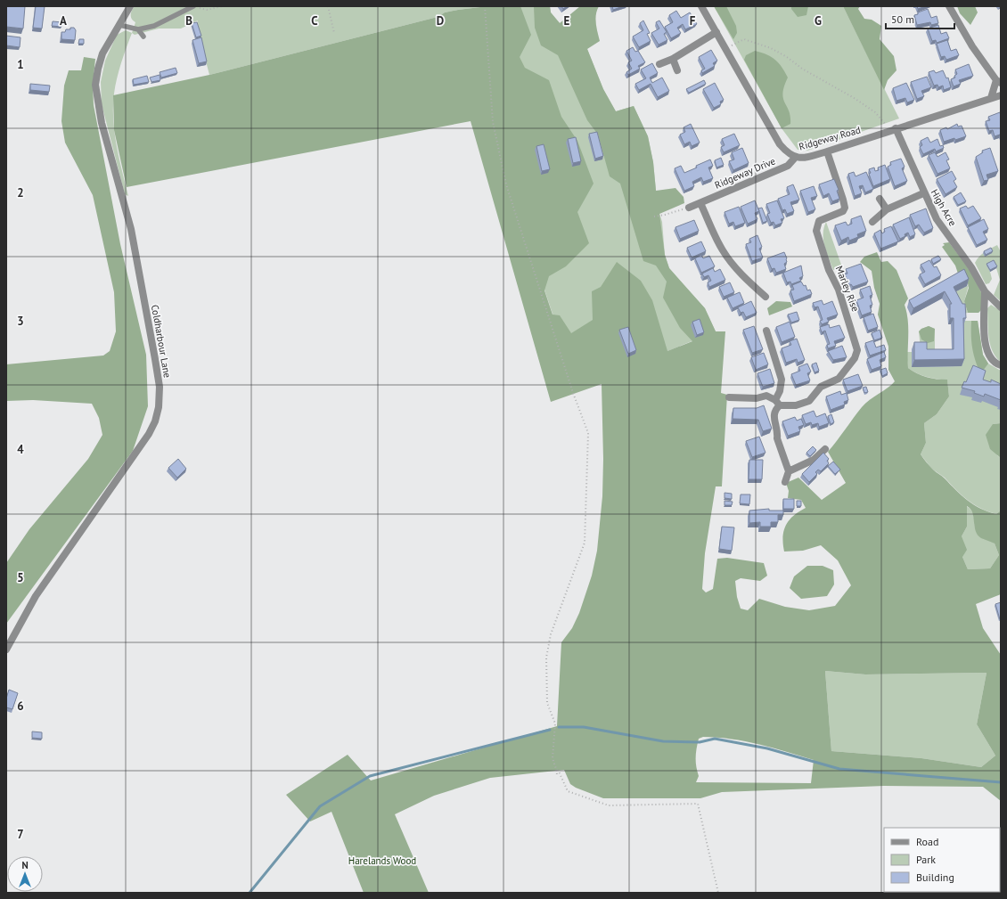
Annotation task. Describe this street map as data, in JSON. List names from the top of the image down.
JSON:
{
  "streets": {
    "street": [
      "Ridgeway Road",
      "Ridgeway Drive",
      "High Acre",
      "Marley Rise",
      "Coldharbour Lane"
    ]
  },
  "crossings": [
    ["Ridgeway Road", "Ridgeway Drive"],
    ["Ridgeway Road", "High Acre"],
    ["Ridgeway Road", "Marley Rise"]
  ],
  "parks": ["Harelands Wood"],
  "legend": ["Road", "Park", "Building"],
  "scale_bar": "50 m",
  "north": "top",
  "grid": {
    "columns": [
      "A",
      "B",
      "C",
      "D",
      "E",
      "F",
      "G"
    ],
    "rows": [
      "1",
      "2",
      "3",
      "4",
      "5",
      "6",
      "7"
    ]
  }
}
